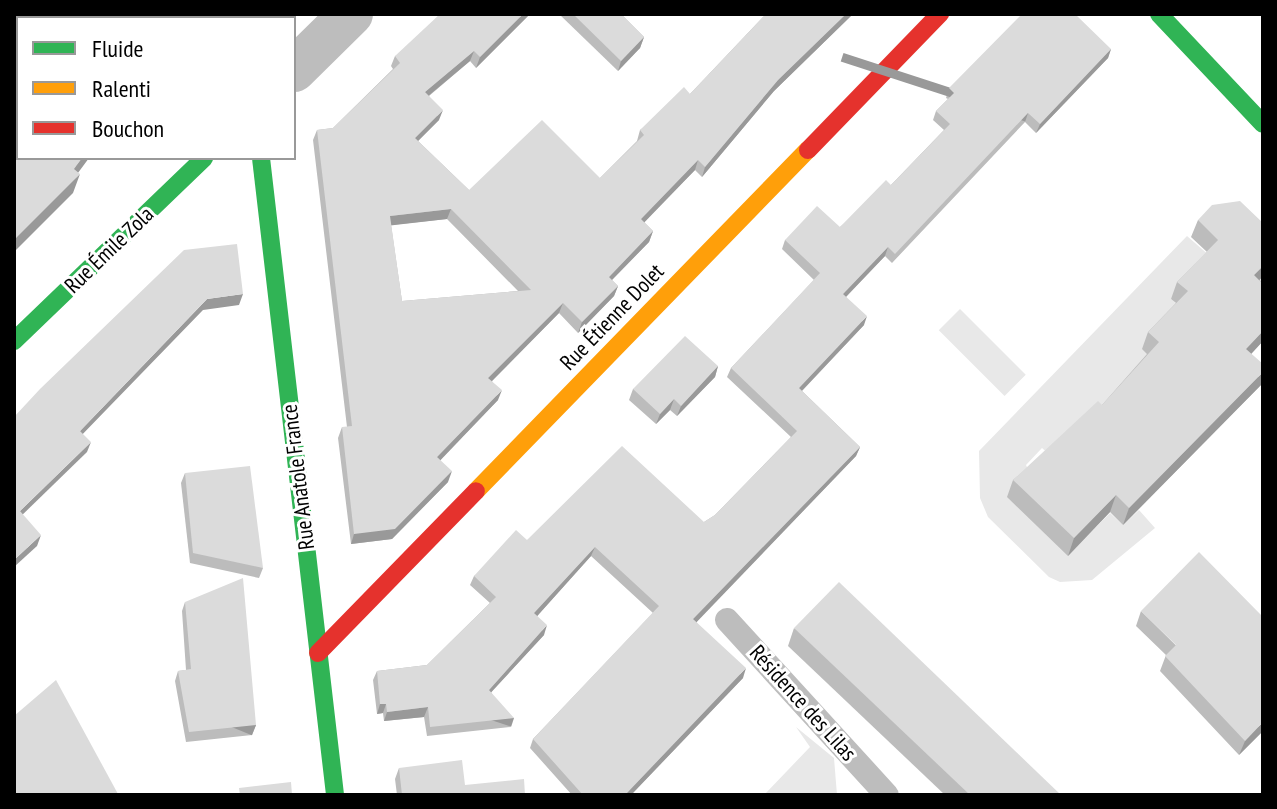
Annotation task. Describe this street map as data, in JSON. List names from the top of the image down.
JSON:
{
  "streets": {
    "street": ["Rue Émile Zola", "Rue Étienne Dolet", "Rue Anatole France"],
    "lane": ["Résidence des Lilas"]
  },
  "crossings": [
    ["Rue Étienne Dolet", "Rue Anatole France"]
  ],
  "legend": ["Fluide", "Ralenti", "Bouchon"]
}
